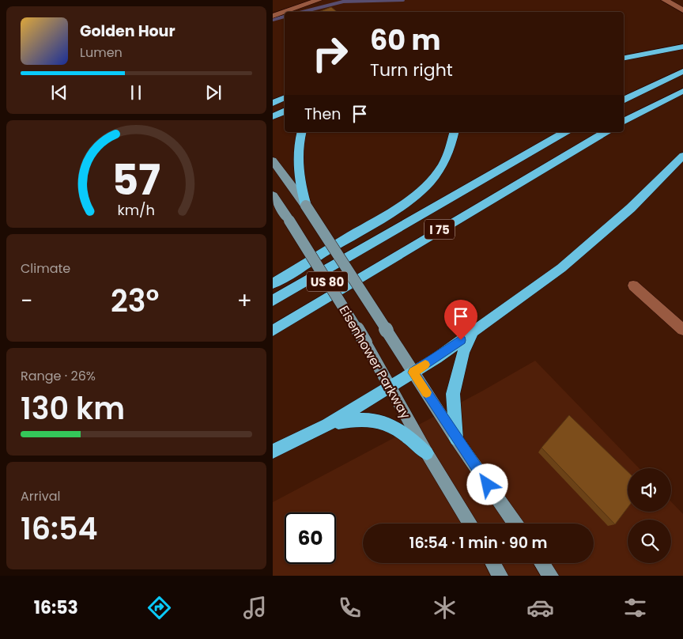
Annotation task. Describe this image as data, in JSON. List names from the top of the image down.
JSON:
{
  "streets": {
    "highway": ["I 75"],
    "main road": ["US 80", "Eisenhower Parkway"]
  },
  "page": {
    "turn": ["60 m", "Turn right"],
    "song": ["Golden Hour", "Lumen"],
    "then": "Then",
    "tile": [
      "Climate",
      ["Range · 26%", "130 km"],
      ["Arrival", "16:54"]
    ],
    "heat": ["−", "23°", "+"],
    "limit": "60",
    "trip": "16:54 · 1 min · 90 m",
    "tabs": "16:53",
    "gauge": ["57", "km/h"]
  }
}
